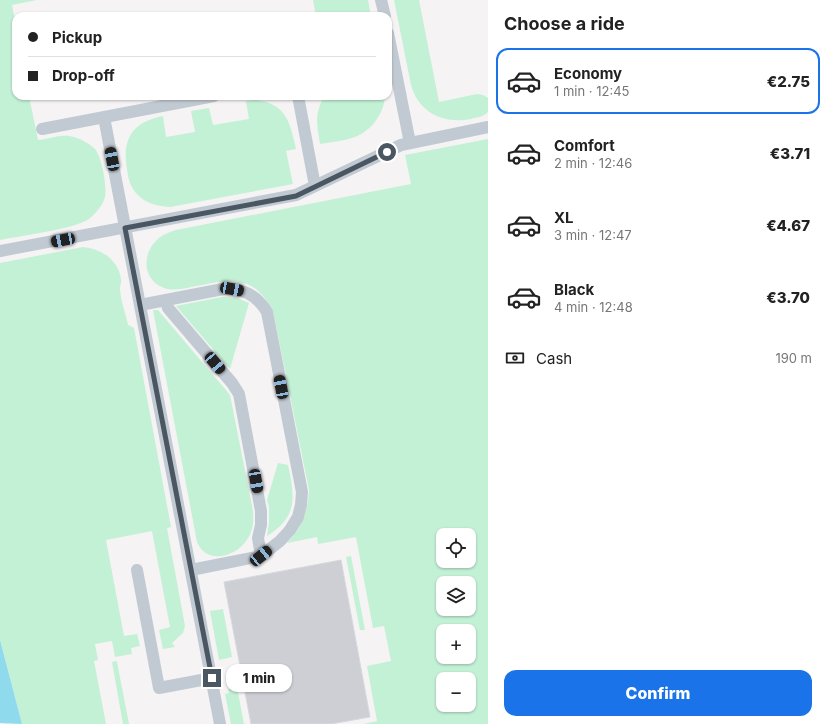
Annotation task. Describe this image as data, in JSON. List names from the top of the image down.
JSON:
{
  "page": {
    "heading": "Choose a ride",
    "banner": ["Pickup", "Drop-off"],
    "list": [
      {
        "name": "Economy",
        "note": "1 min · 12:45",
        "value": "€2.75"
      },
      {
        "name": "Comfort",
        "note": "2 min · 12:46",
        "value": "€3.71"
      },
      {
        "name": "XL",
        "note": "3 min · 12:47",
        "value": "€4.67"
      },
      {
        "name": "Black",
        "note": "4 min · 12:48",
        "value": "€3.70"
      }
    ],
    "pay": ["Cash", "190 m"],
    "map_buttons": ["+", "−"],
    "buttons": "Confirm",
    "bubble": "1 min"
  }
}
